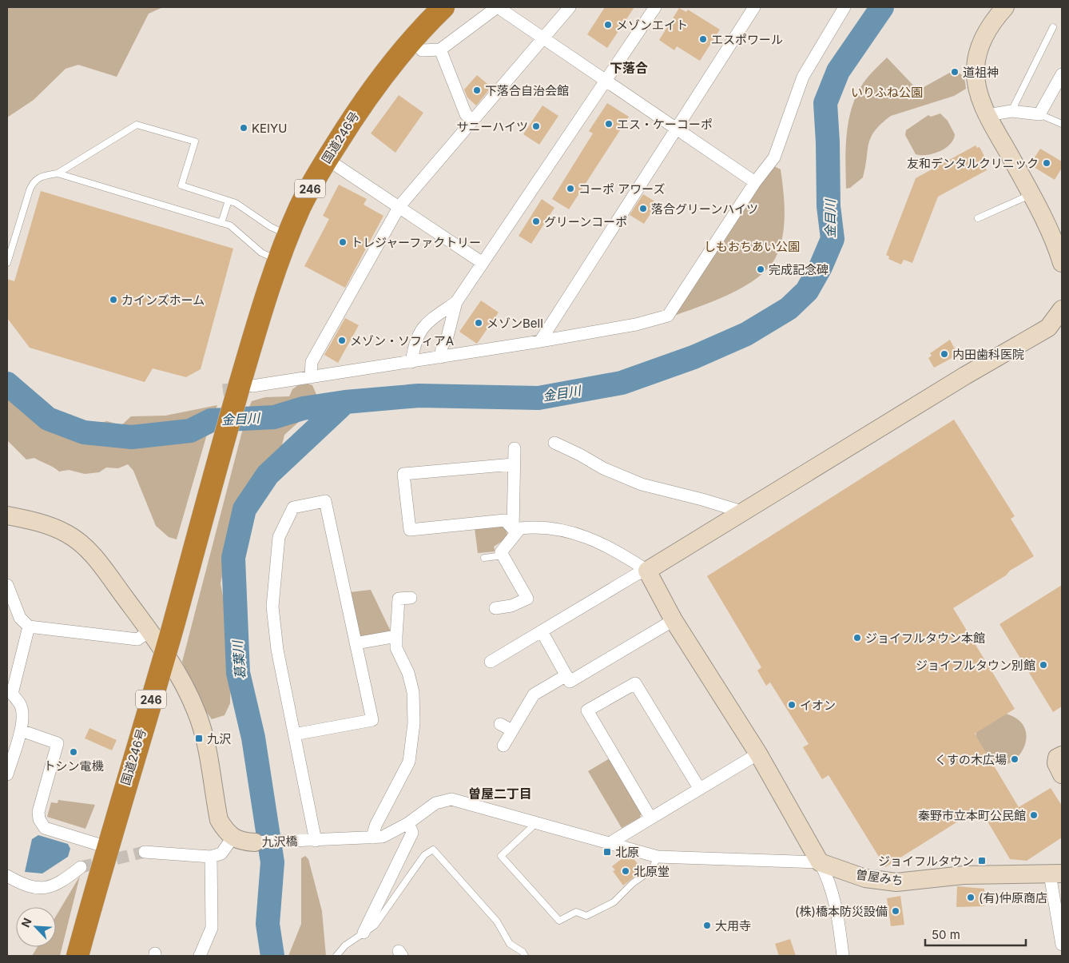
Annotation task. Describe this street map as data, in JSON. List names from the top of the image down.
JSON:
{
  "streets": {
    "highway": ["国道246号", "246"],
    "street": ["九沢橋", "曽屋みち"]
  },
  "crossings": [
    ["九沢橋", "曽屋みち"]
  ],
  "districts": ["下落合", "曽屋二丁目"],
  "water": ["金目川", "葛葉川"],
  "parks": ["いりふね公園", "しもおちあい公園"],
  "places": {
    "other": [
      "メゾンエイト",
      "エスポワール",
      "道祖神",
      "下落合自治会館",
      "エス・ケーコーポ",
      "サニーハイツ",
      "KEIYU",
      "友和デンタルクリニック",
      "コーポ アワーズ",
      "落合グリーンハイツ",
      "グリーンコーポ",
      "トレジャーファクトリー",
      "完成記念碑",
      "カインズホーム",
      "メゾンBell",
      "メゾン・ソフィアA",
      "内田歯科医院",
      "ジョイフルタウン本館",
      "ジョイフルタウン別館",
      "イオン",
      "トシン電機",
      "くすの木広場",
      "秦野市立本町公民館",
      "北原堂",
      "(有)仲原商店",
      "(株)橋本防災設備",
      "大用寺"
    ],
    "transit": ["九沢", "北原", "ジョイフルタウン"]
  },
  "scale_bar": "50 m",
  "north": "top left"
}
